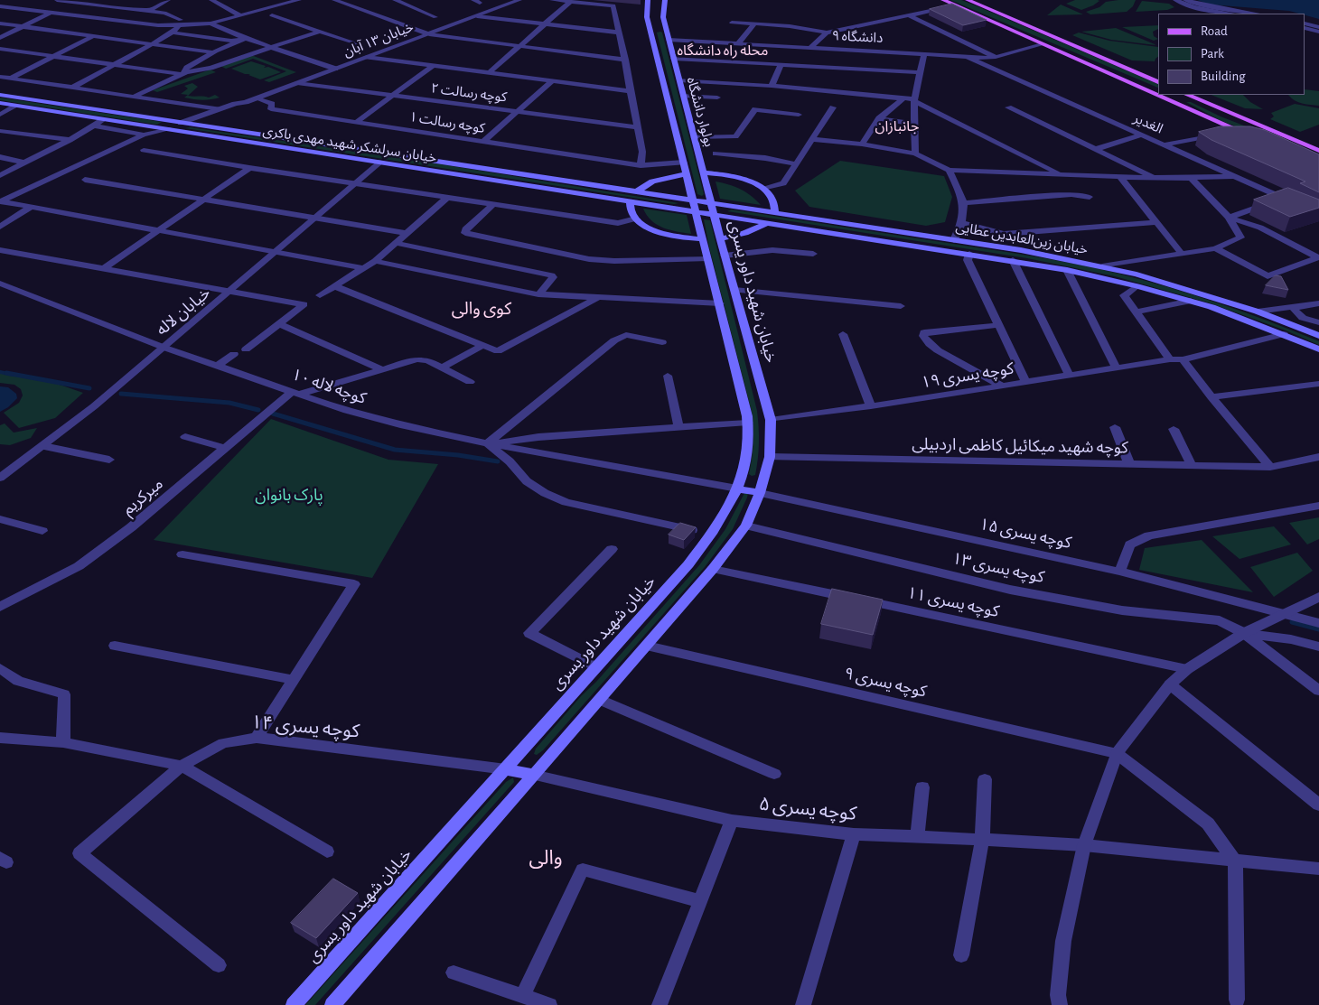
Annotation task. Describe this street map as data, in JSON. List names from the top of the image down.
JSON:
{
  "streets": {
    "main road": [
      "بولوار دانشگاه",
      "خیابان سرلشکر شهید مهدی باکری",
      "خیابان زین‌العابدین عطایی",
      "خیابان شهید داور یسری"
    ],
    "street": [
      "دانشگاه ۹",
      "خیابان ۱۳ آبان",
      "کوچه رسالت ۲",
      "کوچه رسالت ۱",
      "الغدیر",
      "خیابان لاله",
      "کوچه یسری ۱۹",
      "کوچه لاله ۱۰",
      "کوچه شهید میکائیل کاظمی اردبیلی",
      "میرکریم",
      "کوچه یسری ۱۵",
      "کوچه یسری ۱۳",
      "کوچه یسری ۱۱",
      "کوچه یسری ۹",
      "کوچه یسری ۱۴",
      "کوچه یسری ۵"
    ]
  },
  "crossings": [
    ["دانشگاه ۹", "بولوار دانشگاه"],
    ["دانشگاه ۹", "الغدیر"],
    ["خیابان ۱۳ آبان", "کوچه رسالت ۲"],
    ["خیابان ۱۳ آبان", "کوچه رسالت ۱"],
    ["خیابان ۱۳ آبان", "خیابان سرلشکر شهید مهدی باکری"],
    ["بولوار دانشگاه", "کوچه رسالت ۱"],
    ["بولوار دانشگاه", "خیابان سرلشکر شهید مهدی باکری"],
    ["بولوار دانشگاه", "خیابان زین‌العابدین عطایی"],
    ["بولوار دانشگاه", "خیابان شهید داور یسری"],
    ["خیابان سرلشکر شهید مهدی باکری", "خیابان زین‌العابدین عطایی"],
    ["خیابان سرلشکر شهید مهدی باکری", "خیابان شهید داور یسری"],
    ["خیابان سرلشکر شهید مهدی باکری", "خیابان لاله"],
    ["خیابان زین‌العابدین عطایی", "خیابان شهید داور یسری"],
    ["خیابان زین‌العابدین عطایی", "کوچه یسری ۱۹"],
    ["خیابان شهید داور یسری", "کوچه یسری ۱۹"],
    ["خیابان شهید داور یسری", "کوچه لاله ۱۰"],
    ["خیابان شهید داور یسری", "کوچه شهید میکائیل کاظمی اردبیلی"],
    ["خیابان شهید داور یسری", "کوچه یسری ۱۵"],
    ["خیابان شهید داور یسری", "کوچه یسری ۱۳"],
    ["خیابان شهید داور یسری", "کوچه یسری ۱۱"],
    ["خیابان شهید داور یسری", "کوچه یسری ۹"],
    ["خیابان شهید داور یسری", "کوچه یسری ۱۴"],
    ["خیابان شهید داور یسری", "کوچه یسری ۵"],
    ["خیابان لاله", "کوچه لاله ۱۰"],
    ["کوچه لاله ۱۰", "میرکریم"]
  ],
  "districts": [
    "محله راه دانشگاه",
    "جانبازان",
    "کوی والی",
    "والی"
  ],
  "parks": ["پارک بانوان"],
  "legend": ["Road", "Park", "Building"]
}
